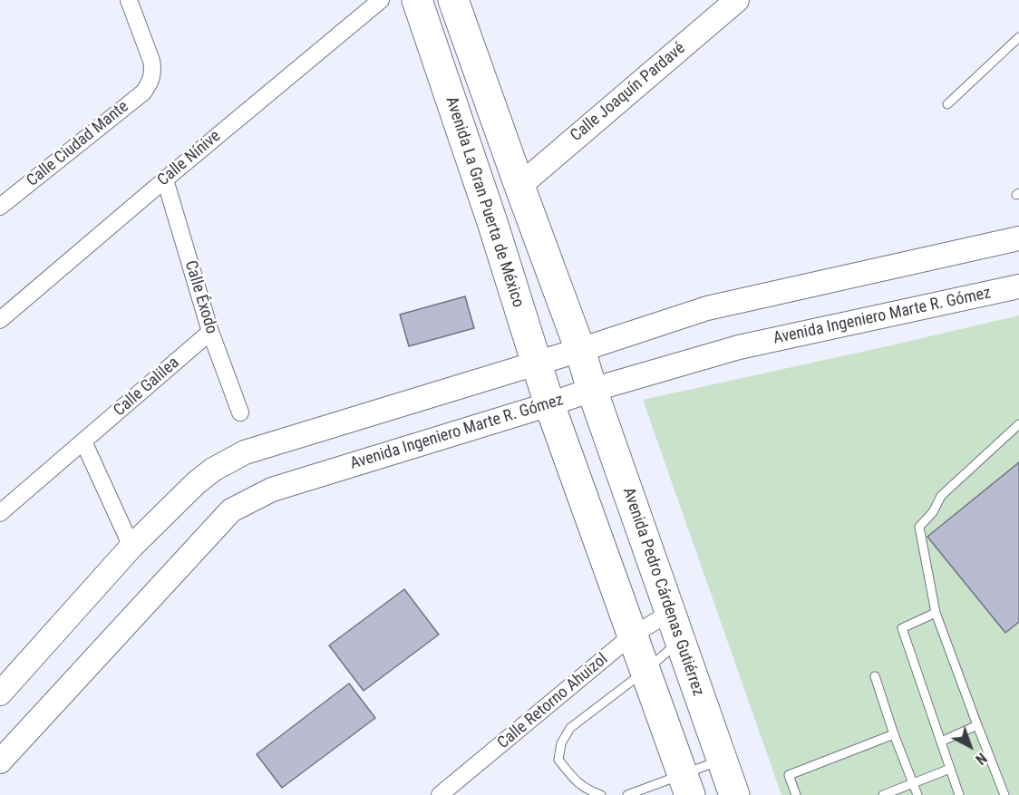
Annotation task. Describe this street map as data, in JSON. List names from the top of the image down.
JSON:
{
  "streets": {
    "highway": ["Avenida La Gran Puerta de México", "Avenida Pedro Cárdenas Gutiérrez"],
    "main road": ["Calle Joaquín Pardavé", "Avenida Ingeniero Marte R. Gómez"],
    "street": [
      "Calle Ciudad Mante",
      "Calle Nínive",
      "Calle Éxodo",
      "Calle Galilea",
      "Calle Retorno Ahuizol"
    ]
  },
  "crossings": [
    ["Calle Nínive", "Calle Éxodo"],
    ["Avenida La Gran Puerta de México", "Avenida Ingeniero Marte R. Gómez"],
    ["Calle Éxodo", "Calle Galilea"],
    ["Avenida Ingeniero Marte R. Gómez", "Avenida Pedro Cárdenas Gutiérrez"],
    ["Avenida Pedro Cárdenas Gutiérrez", "Calle Retorno Ahuizol"]
  ],
  "north": "bottom right"
}
